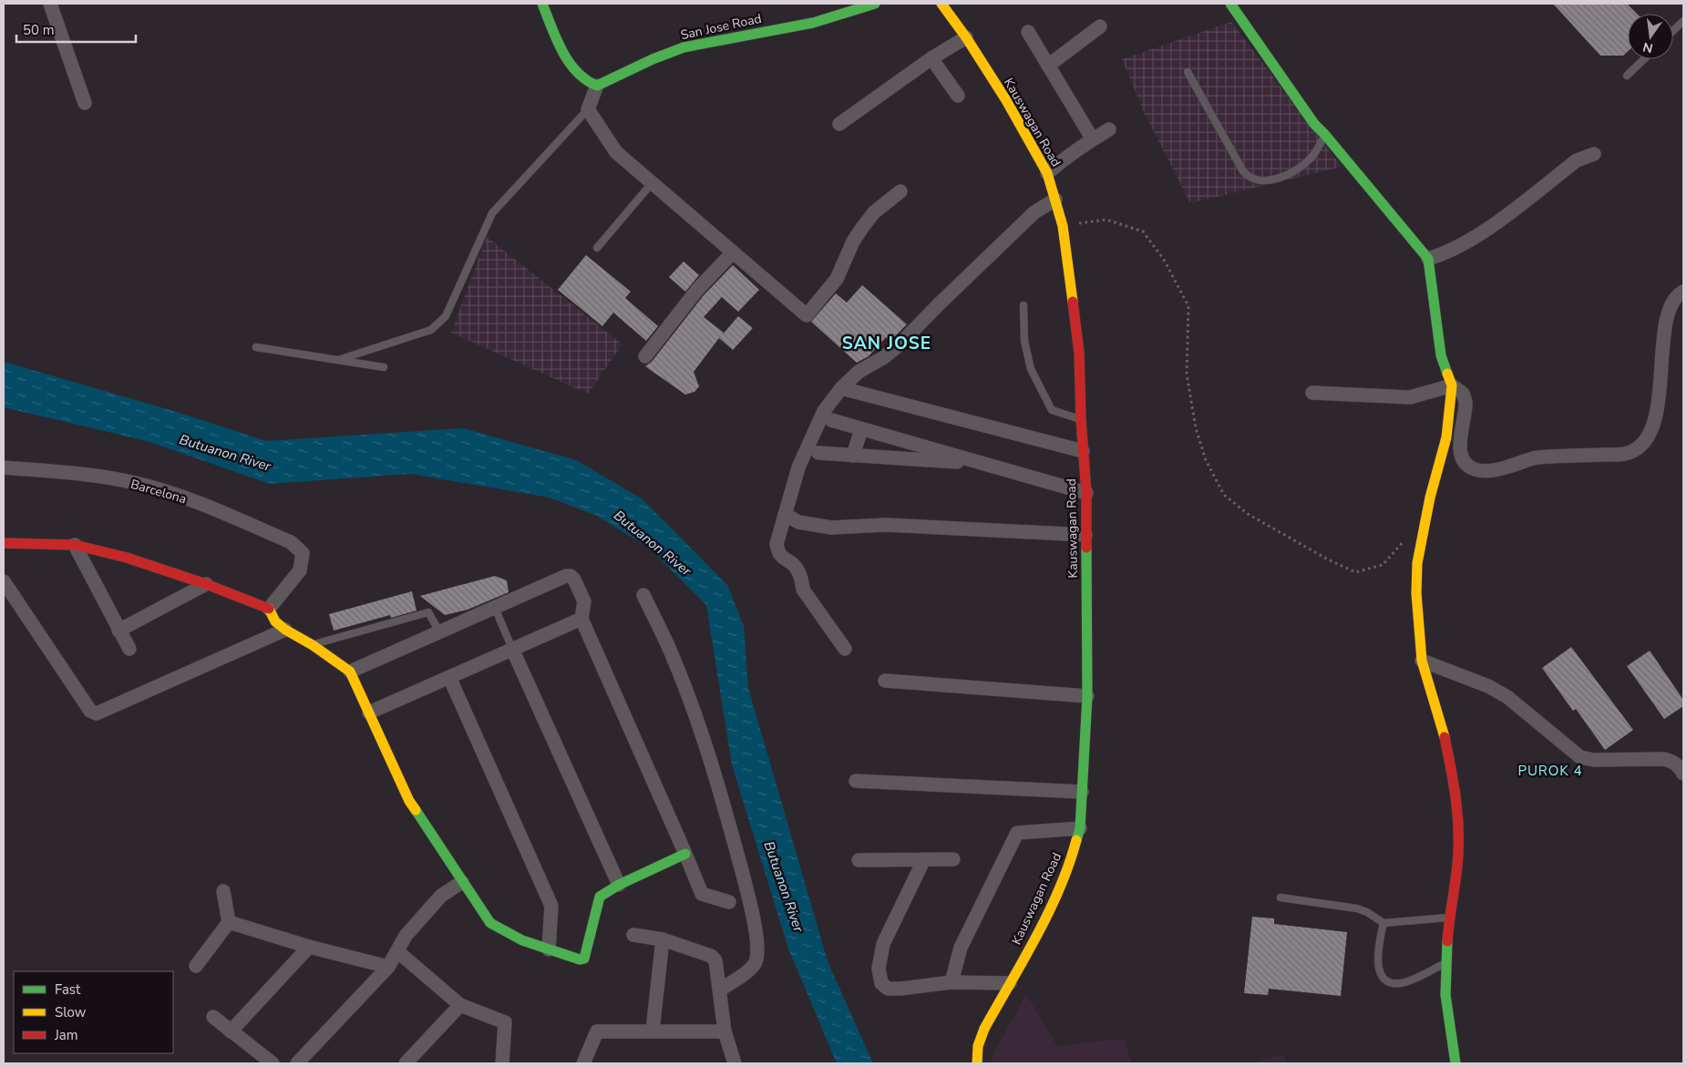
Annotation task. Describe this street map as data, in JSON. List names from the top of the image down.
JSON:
{
  "streets": {
    "street": ["San Jose Road", "Kauswagan Road", "Barcelona"]
  },
  "districts": ["SAN JOSE", "PUROK 4"],
  "water": ["Butuanon River"],
  "legend": ["Fast", "Slow", "Jam"],
  "scale_bar": "50 m",
  "north": "bottom"
}
